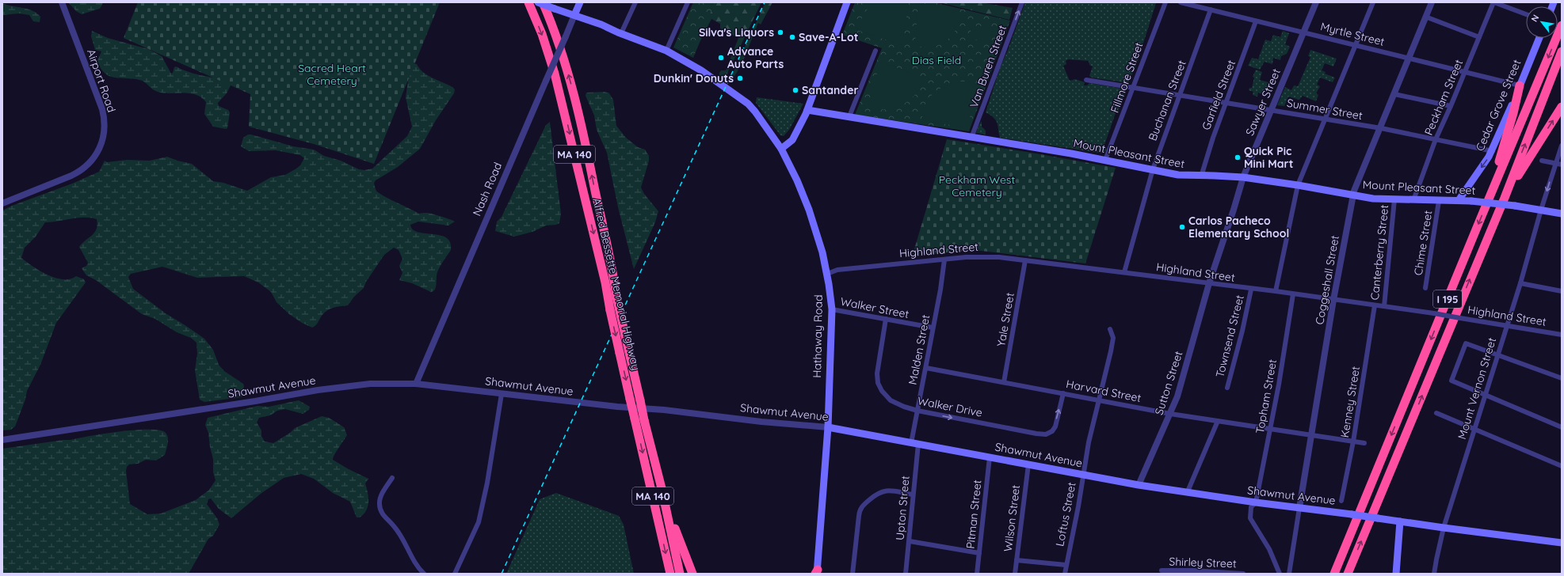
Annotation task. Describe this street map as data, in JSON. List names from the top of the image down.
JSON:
{
  "streets": {
    "highway": ["MA 140", "Alfred Bessette Memorial Highway", "I 195"],
    "main road": [
      "Cedar Grove Street",
      "Mount Pleasant Street",
      "Nash Road",
      "Hathaway Road",
      "Shawmut Avenue"
    ],
    "street": [
      "Myrtle Street",
      "Van Buren Street",
      "Fillmore Street",
      "Airport Road",
      "Garfield Street",
      "Peckham Street",
      "Buchanan Street",
      "Sawyer Street",
      "Summer Street",
      "Chime Street",
      "Highland Street",
      "Canterberry Street",
      "Coggeshall Street",
      "Walker Street",
      "Yale Street",
      "Townsend Street",
      "Malden Street",
      "Sutton Street",
      "Mount Vernon Street",
      "Harvard Street",
      "Topham Street",
      "Kenney Street",
      "Walker Drive",
      "Upton Street",
      "Pitman Street",
      "Loftus Street",
      "Wilson Street",
      "Shirley Street"
    ]
  },
  "crossings": [
    ["Myrtle Street", "Garfield Street"],
    ["Myrtle Street", "Peckham Street"],
    ["Myrtle Street", "Buchanan Street"],
    ["Myrtle Street", "Sawyer Street"],
    ["Myrtle Street", "Cedar Grove Street"],
    ["Myrtle Street", "Coggeshall Street"],
    ["Van Buren Street", "Mount Pleasant Street"],
    ["Fillmore Street", "Summer Street"],
    ["Fillmore Street", "Mount Pleasant Street"],
    ["Garfield Street", "Summer Street"],
    ["Garfield Street", "Mount Pleasant Street"],
    ["Peckham Street", "Summer Street"],
    ["Peckham Street", "Mount Pleasant Street"],
    ["Buchanan Street", "Summer Street"],
    ["Buchanan Street", "Mount Pleasant Street"],
    ["Buchanan Street", "Highland Street"],
    ["Sawyer Street", "Summer Street"],
    ["Sawyer Street", "Mount Pleasant Street"],
    ["Sawyer Street", "Highland Street"],
    ["Sawyer Street", "Sutton Street"],
    ["Cedar Grove Street", "Summer Street"],
    ["Cedar Grove Street", "Mount Pleasant Street"],
    ["Summer Street", "Coggeshall Street"],
    ["Mount Pleasant Street", "Chime Street"],
    ["Mount Pleasant Street", "Canterberry Street"],
    ["Mount Pleasant Street", "Coggeshall Street"],
    ["Mount Pleasant Street", "Mount Vernon Street"],
    ["Nash Road", "Shawmut Avenue"],
    ["Highland Street", "Canterberry Street"],
    ["Highland Street", "Coggeshall Street"],
    ["Highland Street", "Yale Street"],
    ["Highland Street", "Hathaway Road"],
    ["Highland Street", "Townsend Street"],
    ["Highland Street", "Malden Street"],
    ["Highland Street", "Sutton Street"],
    ["Highland Street", "Mount Vernon Street"],
    ["Highland Street", "Topham Street"],
    ["Highland Street", "Kenney Street"],
    ["Coggeshall Street", "Shawmut Avenue"],
    ["Coggeshall Street", "Harvard Street"],
    ["Walker Street", "Hathaway Road"],
    ["Walker Street", "Malden Street"],
    ["Walker Street", "Walker Drive"],
    ["Yale Street", "Harvard Street"],
    ["Hathaway Road", "Shawmut Avenue"],
    ["Malden Street", "Shawmut Avenue"],
    ["Malden Street", "Harvard Street"],
    ["Malden Street", "Walker Drive"],
    ["Malden Street", "Upton Street"],
    ["Sutton Street", "Shawmut Avenue"],
    ["Sutton Street", "Harvard Street"],
    ["Shawmut Avenue", "Mount Vernon Street"],
    ["Shawmut Avenue", "Topham Street"],
    ["Shawmut Avenue", "Upton Street"],
    ["Shawmut Avenue", "Pitman Street"],
    ["Shawmut Avenue", "Loftus Street"],
    ["Shawmut Avenue", "Wilson Street"],
    ["Harvard Street", "Topham Street"],
    ["Harvard Street", "Kenney Street"],
    ["Harvard Street", "Walker Drive"],
    ["Harvard Street", "Loftus Street"]
  ],
  "one_way": ["Van Buren Street", "Walker Drive"],
  "parks": ["Dias Field", "Sacred Heart Cemetery", "Peckham West Cemetery"],
  "places": [
    "Silva's Liquors",
    "Save-A-Lot",
    "Advance Auto Parts",
    "Dunkin' Donuts",
    "Santander",
    "Quick Pic Mini Mart",
    "Carlos Pacheco Elementary School"
  ],
  "north": "top left"
}
